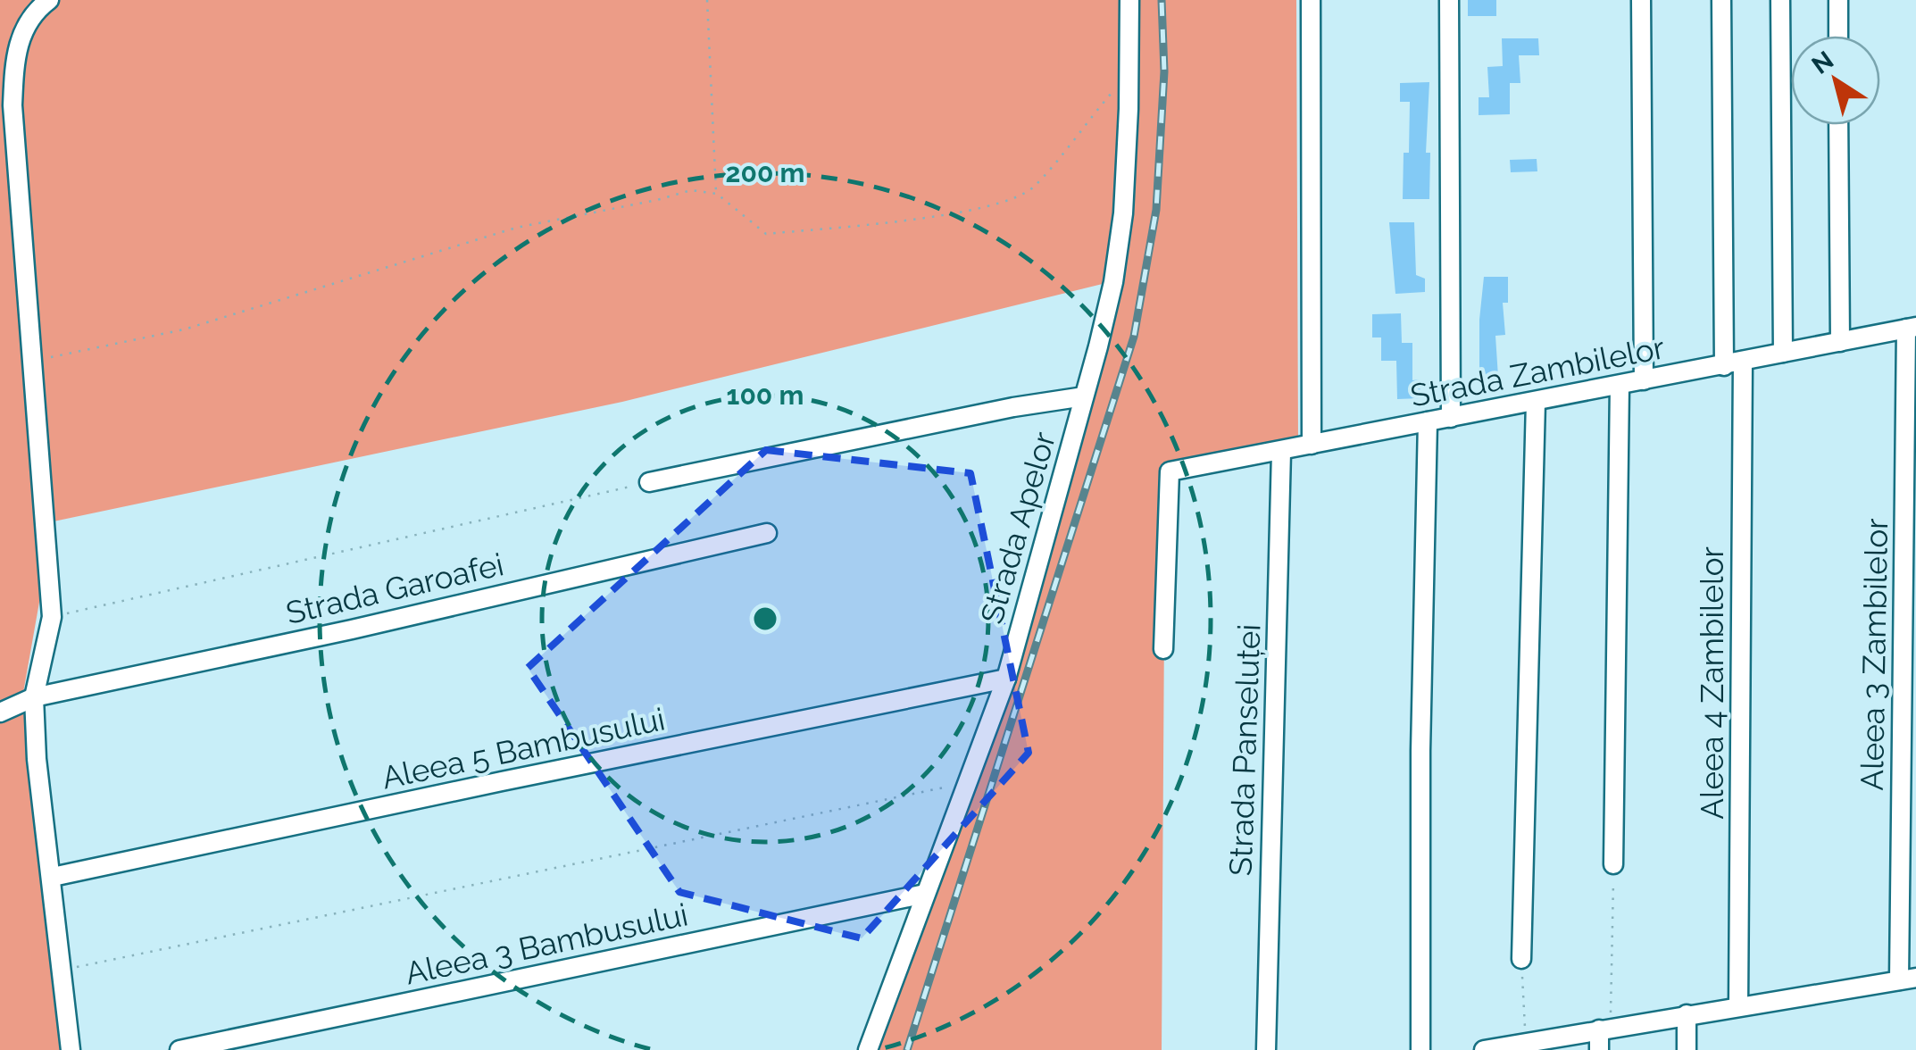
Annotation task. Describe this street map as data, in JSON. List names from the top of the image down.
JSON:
{
  "streets": {
    "street": [
      "Strada Zambilelor",
      "Strada Apelor",
      "Strada Garoafei",
      "Aleea 3 Zambilelor",
      "Aleea 4 Zambilelor",
      "Aleea 5 Bambusului",
      "Strada Panseluței",
      "Aleea 3 Bambusului"
    ]
  },
  "crossings": [
    ["Strada Zambilelor", "Aleea 3 Zambilelor"],
    ["Strada Zambilelor", "Aleea 4 Zambilelor"],
    ["Strada Zambilelor", "Strada Panseluței"],
    ["Strada Apelor", "Aleea 5 Bambusului"],
    ["Strada Apelor", "Aleea 3 Bambusului"]
  ],
  "north": "top left",
  "rings": ["200 m", "100 m"]
}
